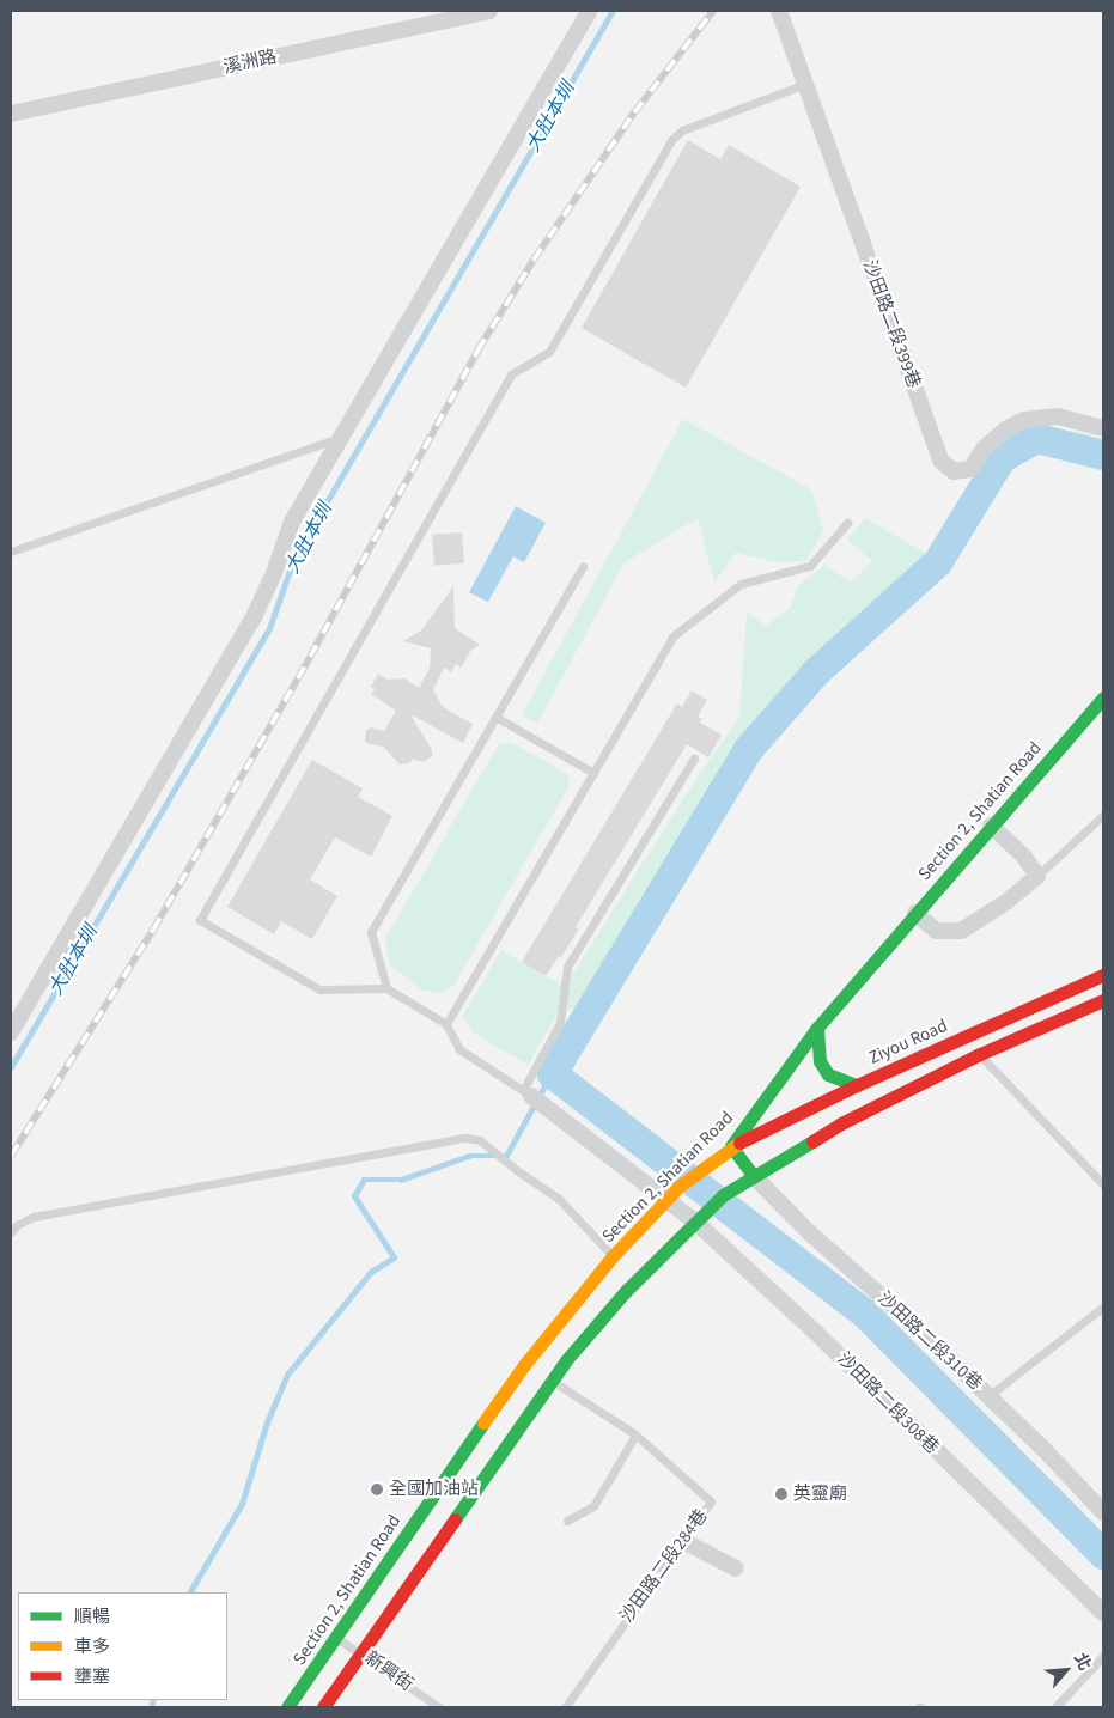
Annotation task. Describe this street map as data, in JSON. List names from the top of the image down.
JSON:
{
  "streets": {
    "main road": ["Section 2, Shatian Road", "Ziyou Road"],
    "street": [
      "溪洲路",
      "沙田路二段399巷",
      "沙田路二段310巷",
      "沙田路二段308巷"
    ],
    "lane": ["沙田路二段284巷", "新興街"]
  },
  "crossings": [
    ["Section 2, Shatian Road", "Ziyou Road"],
    ["Section 2, Shatian Road", "沙田路二段308巷"],
    ["Section 2, Shatian Road", "新興街"]
  ],
  "water": ["大肚本圳"],
  "places": ["全國加油站", "英靈廟"],
  "legend": ["順暢", "車多", "壅塞"],
  "north": "top right"
}
